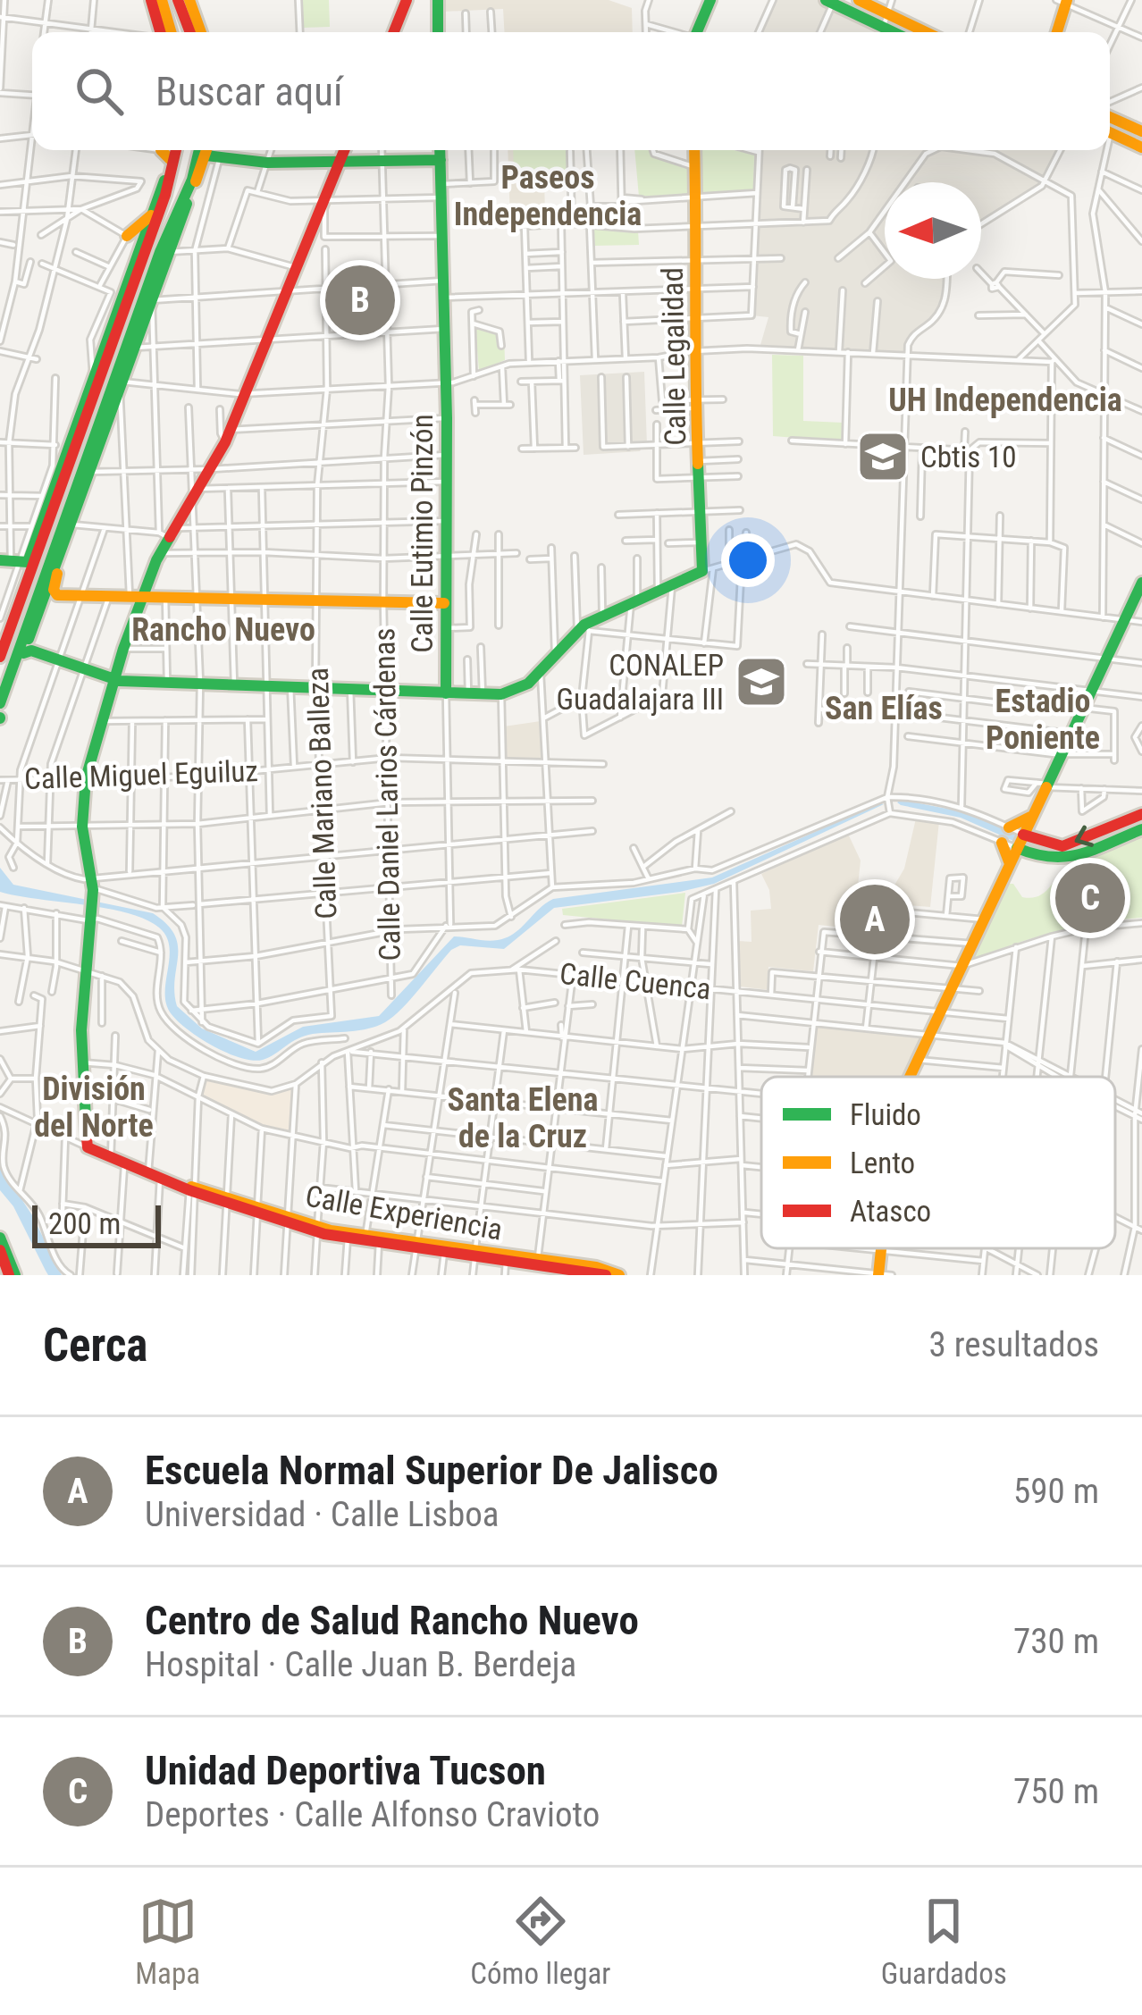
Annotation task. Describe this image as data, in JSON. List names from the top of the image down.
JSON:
{
  "streets": {
    "main road": ["Calle Legalidad", "Calle Eutimio Pinzón", "Calle Experiencia"],
    "street": [
      "Calle Miguel Eguiluz",
      "Calle Mariano Balleza",
      "Calle Daniel Larios Cárdenas",
      "Calle Cuenca"
    ]
  },
  "crossings": [
    ["Calle Eutimio Pinzón", "Calle Miguel Eguiluz"],
    ["Calle Miguel Eguiluz", "Calle Mariano Balleza"],
    ["Calle Miguel Eguiluz", "Calle Daniel Larios Cárdenas"]
  ],
  "districts": [
    "Paseos Independencia",
    "UH Independencia",
    "Rancho Nuevo",
    "Estadio Poniente",
    "San Elías",
    "División del Norte",
    "Santa Elena de la Cruz"
  ],
  "places": {
    "school or university": ["Cbtis 10", "CONALEP Guadalajara III"]
  },
  "legend": ["Fluido", "Lento", "Atasco"],
  "scale_bar": "200 m",
  "north": "left",
  "page": {
    "search": "Buscar aquí",
    "pins": ["B", "C", "A"],
    "scale": "200 m",
    "heading": ["Cerca", "3 resultados"],
    "list": [
      {
        "mark": "A",
        "name": "Escuela Normal Superior De Jalisco",
        "note": "Universidad · Calle Lisboa",
        "value": "590 m"
      },
      {
        "mark": "B",
        "name": "Centro de Salud Rancho Nuevo",
        "note": "Hospital · Calle Juan B. Berdeja",
        "value": "730 m"
      },
      {
        "mark": "C",
        "name": "Unidad Deportiva Tucson",
        "note": "Deportes · Calle Alfonso Cravioto",
        "value": "750 m"
      }
    ],
    "nav": ["Mapa", "Cómo llegar", "Guardados"]
  }
}
